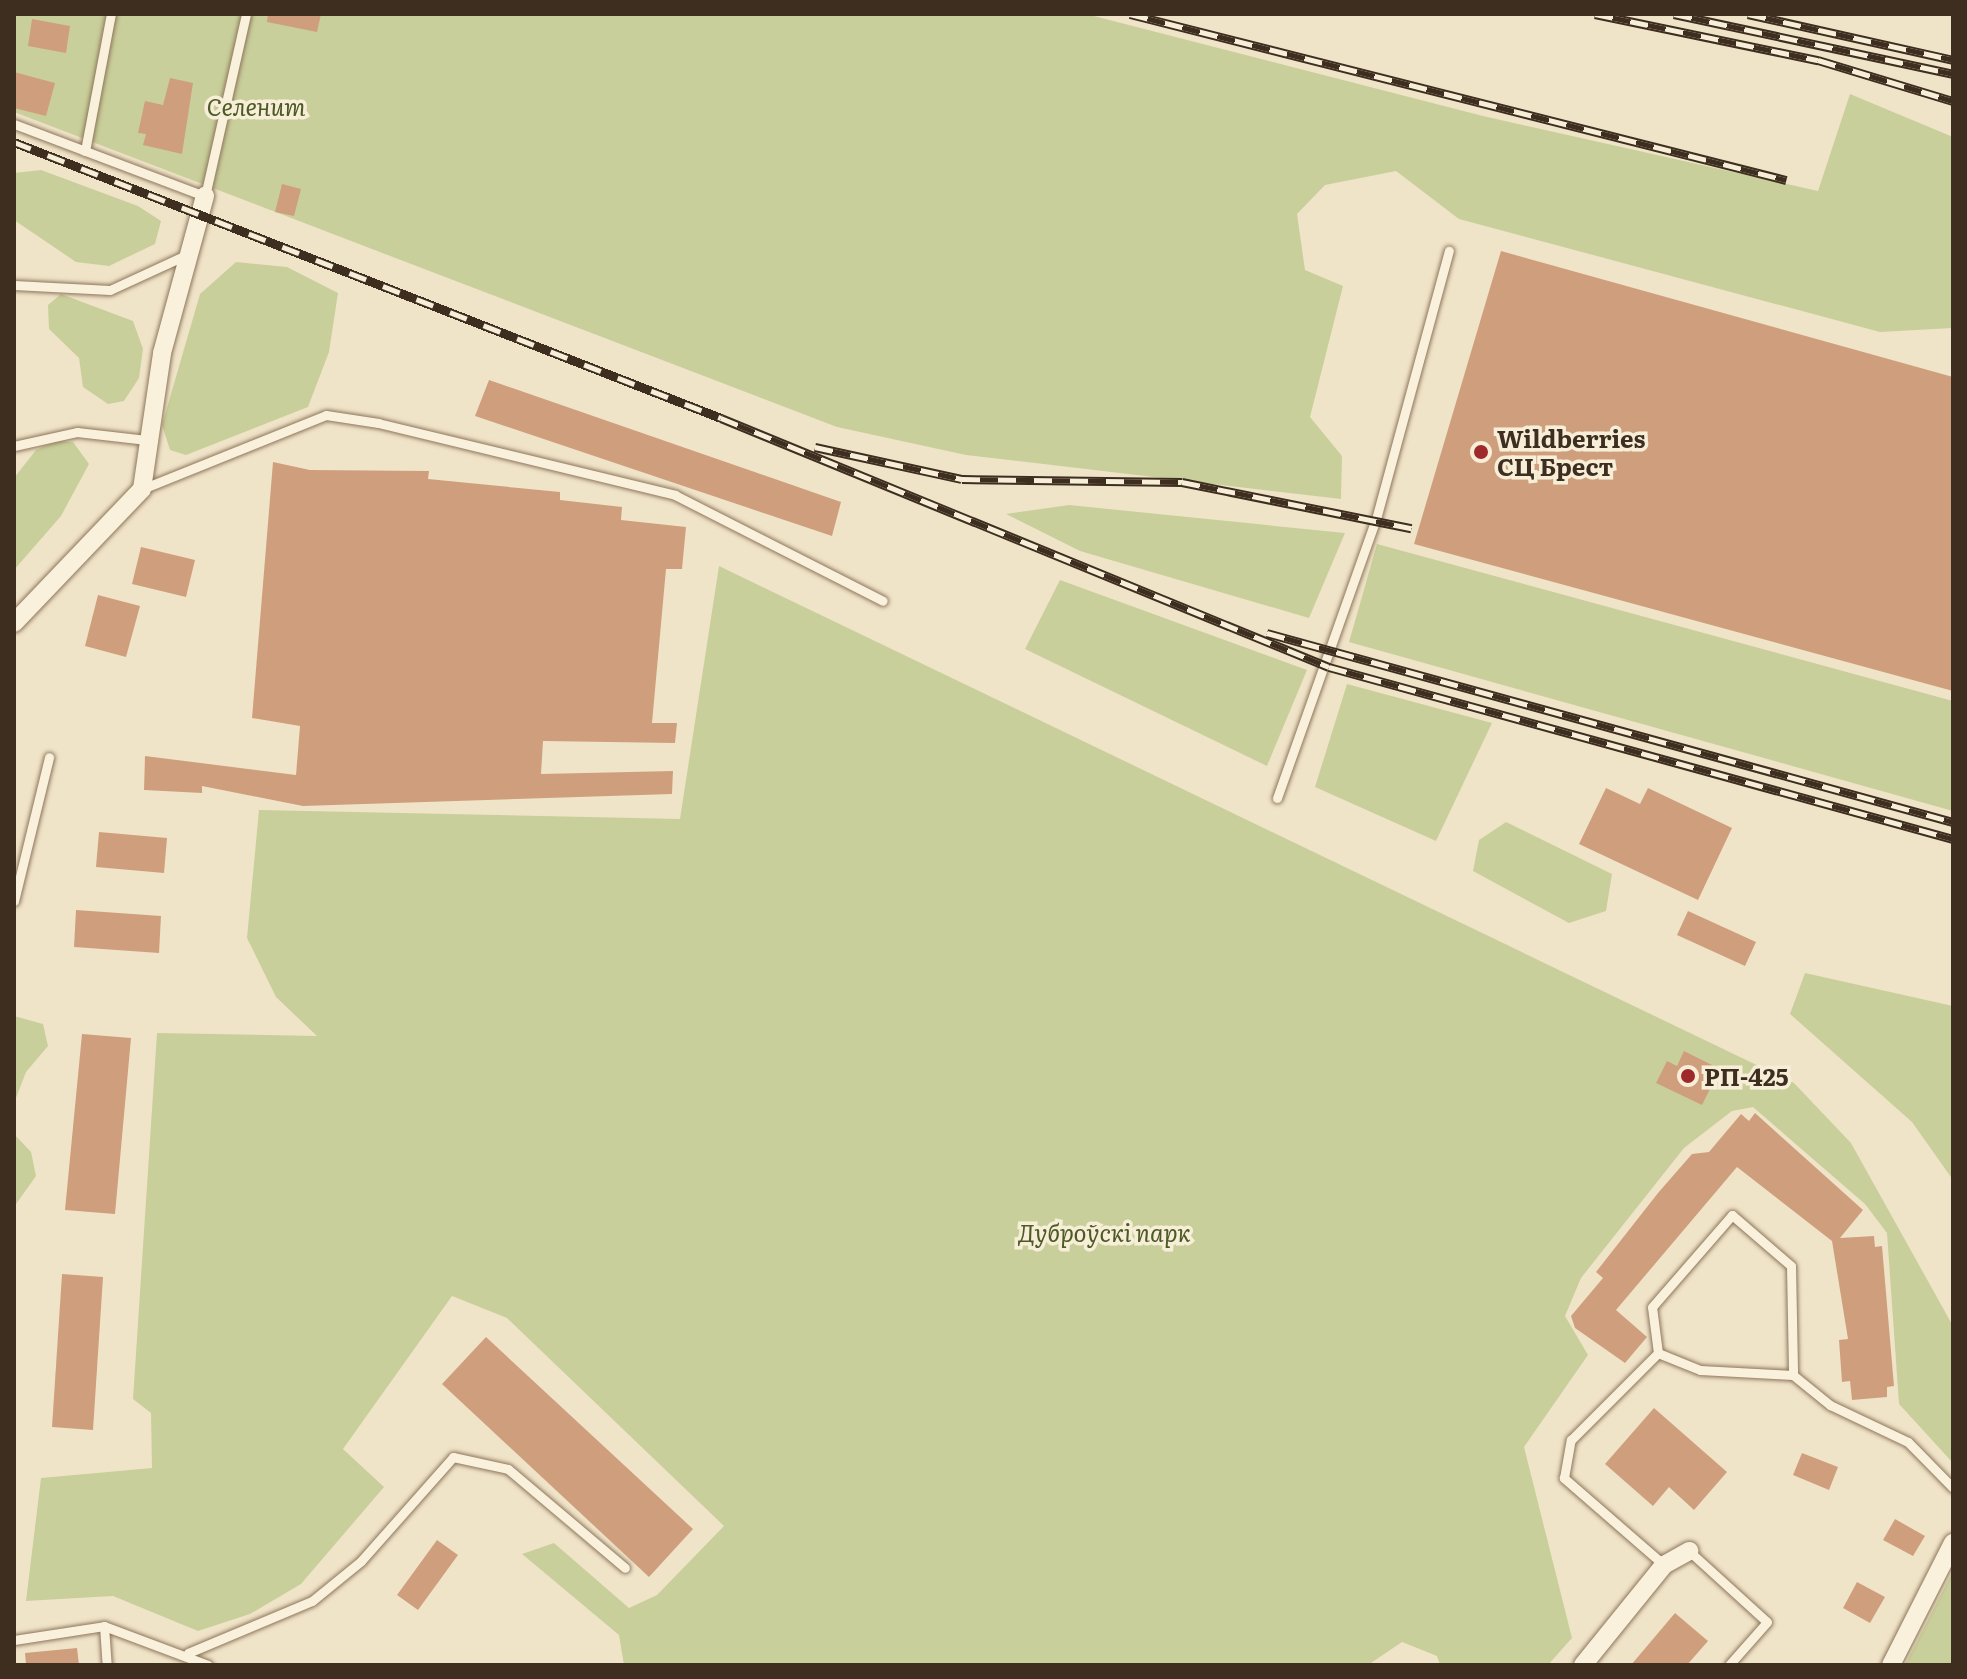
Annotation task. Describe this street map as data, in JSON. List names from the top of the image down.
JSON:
{
  "parks": ["Селенит", "Дуброўскі парк"],
  "places": ["Wildberries СЦ Брест", "РП-425"]
}
